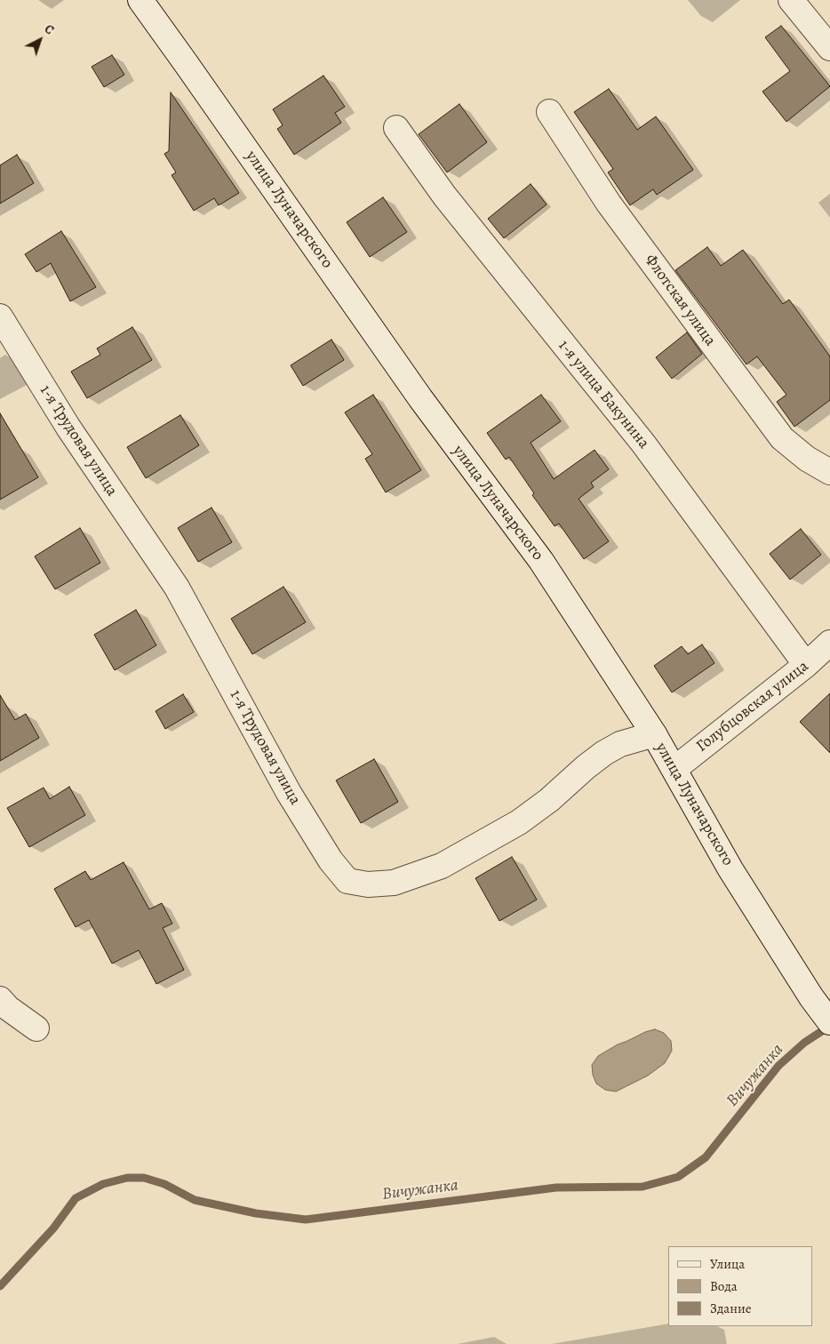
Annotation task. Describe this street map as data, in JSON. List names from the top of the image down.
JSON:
{
  "streets": {
    "street": [
      "улица Луначарского",
      "Флотская улица",
      "1-я улица Бакунина",
      "1-я Трудовая улица",
      "Голубцовская улица"
    ]
  },
  "crossings": [
    ["улица Луначарского", "1-я Трудовая улица"],
    ["улица Луначарского", "Голубцовская улица"],
    ["1-я улица Бакунина", "Голубцовская улица"]
  ],
  "water": ["Вичужанка"],
  "legend": ["Улица", "Вода", "Здание"],
  "north": "top right"
}
